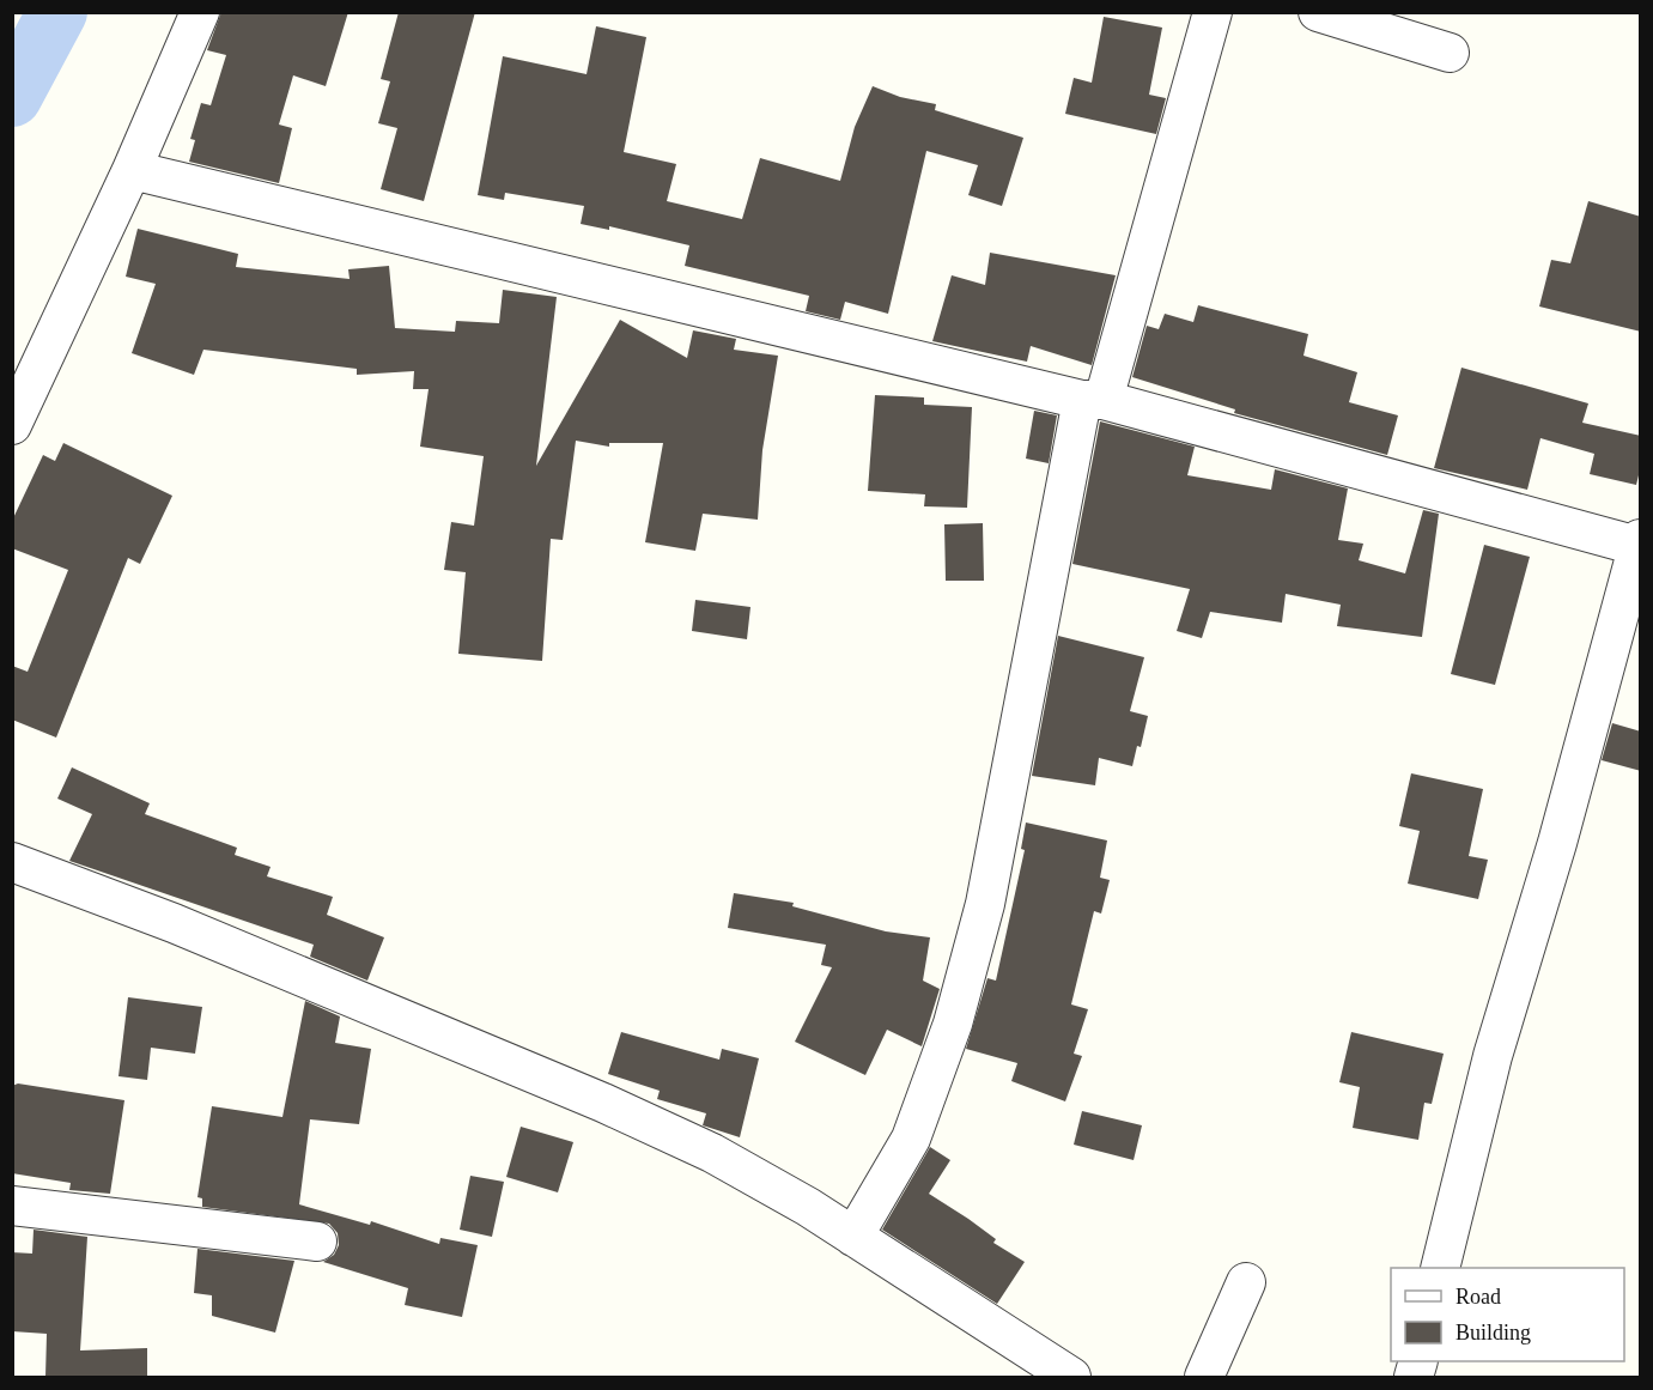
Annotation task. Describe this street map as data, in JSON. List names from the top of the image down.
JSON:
{
  "legend": ["Road", "Building"]
}
